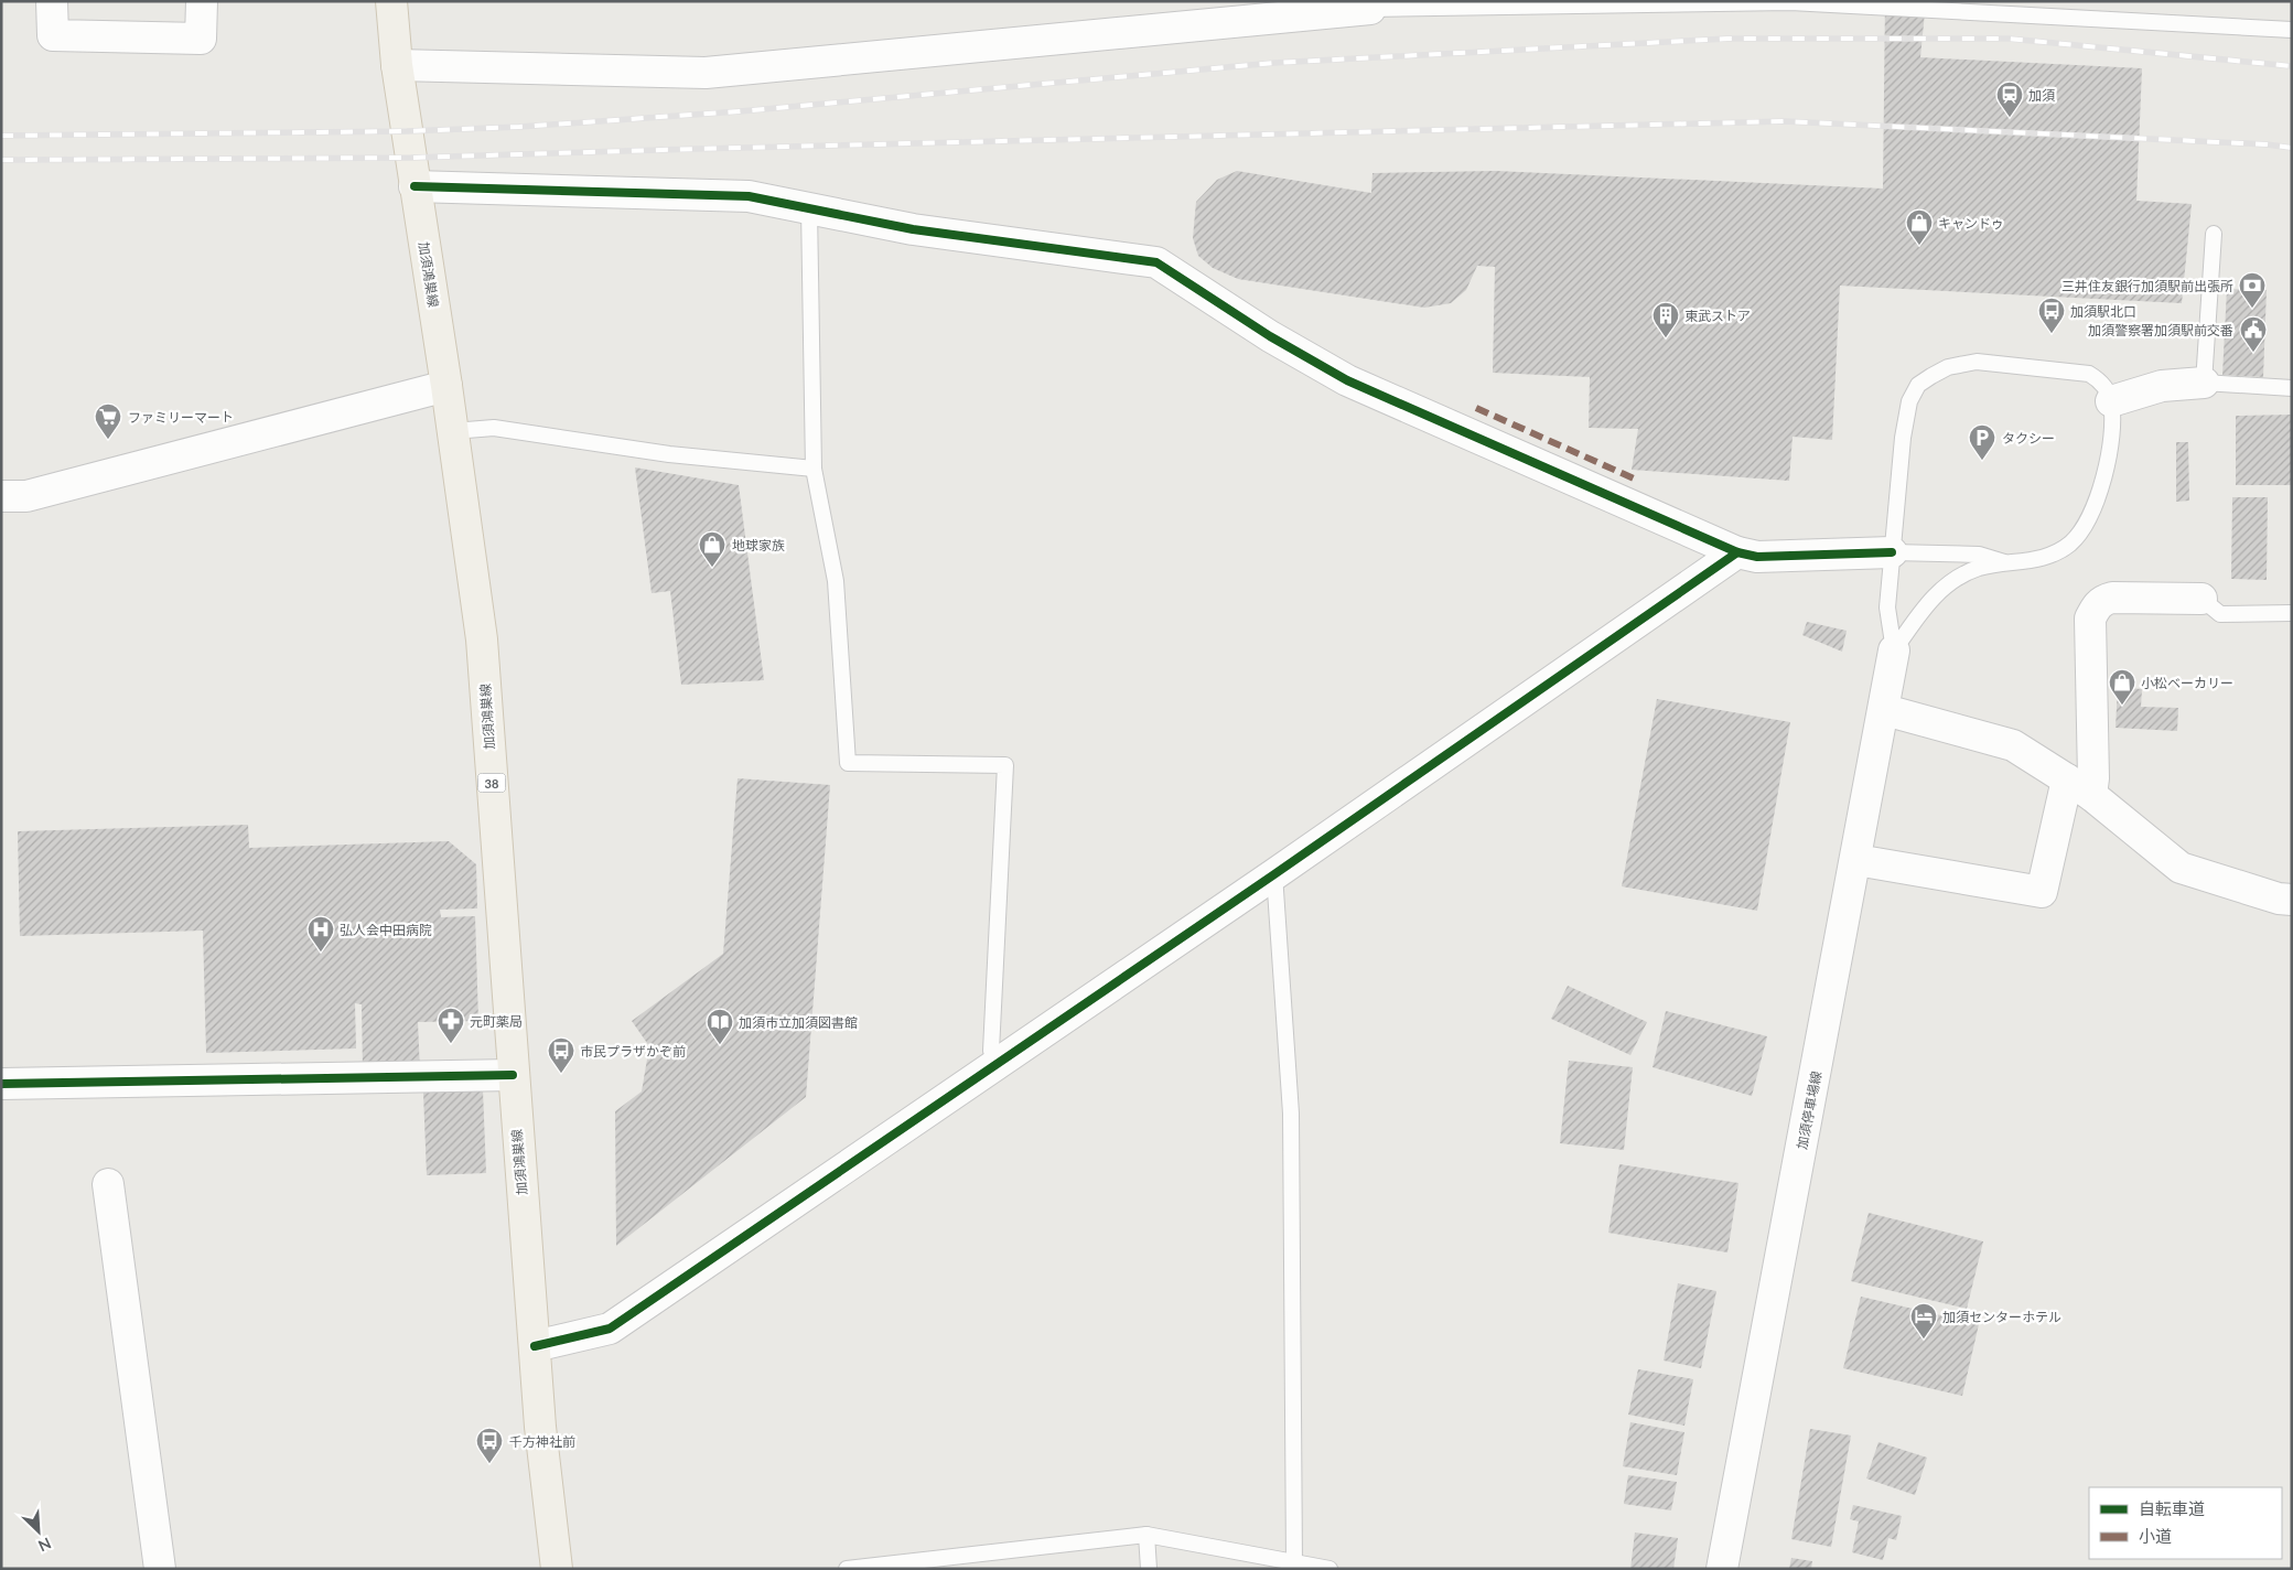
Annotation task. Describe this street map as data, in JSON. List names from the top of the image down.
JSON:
{
  "streets": {
    "main road": ["加須鴻巣線", "38"],
    "street": ["加須停車場線"]
  },
  "places": {
    "station": ["加須"],
    "shop": ["キャンドゥ", "地球家族", "小松ベーカリー"],
    "bank": ["三井住友銀行加須駅前出張所"],
    "bus stop": ["加須駅北口", "市民プラザかぞ前", "千方神社前"],
    "building": ["東武ストア"],
    "public building": ["加須警察署加須駅前交番"],
    "supermarket": ["ファミリーマート"],
    "parking": ["タクシー"],
    "hospital": ["弘人会中田病院"],
    "pharmacy": ["元町薬局"],
    "library": ["加須市立加須図書館"],
    "hotel": ["加須センターホテル"]
  },
  "legend": ["自転車道", "小道"],
  "north": "bottom right"
}
